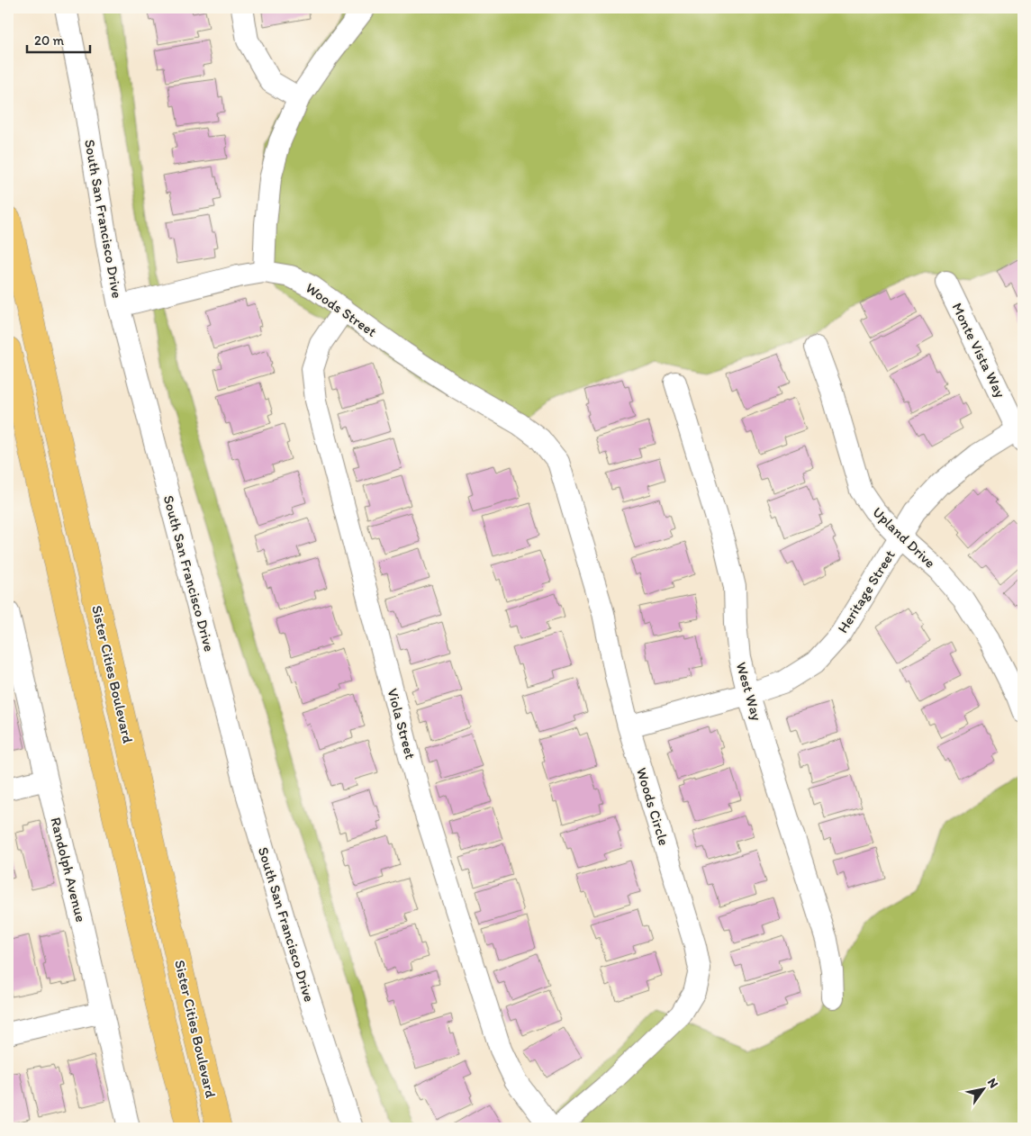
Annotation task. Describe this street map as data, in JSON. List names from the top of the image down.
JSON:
{
  "streets": {
    "main road": ["Sister Cities Boulevard"],
    "street": [
      "South San Francisco Drive",
      "Woods Street",
      "Monte Vista Way",
      "Upland Drive",
      "Heritage Street",
      "West Way",
      "Viola Street",
      "Woods Circle",
      "Randolph Avenue"
    ]
  },
  "crossings": [
    ["South San Francisco Drive", "Woods Street"],
    ["Woods Street", "Viola Street"],
    ["Woods Street", "Woods Circle"],
    ["Monte Vista Way", "Heritage Street"],
    ["Upland Drive", "Heritage Street"],
    ["Heritage Street", "West Way"],
    ["Heritage Street", "Woods Circle"]
  ],
  "scale_bar": "20 m",
  "north": "top right"
}
